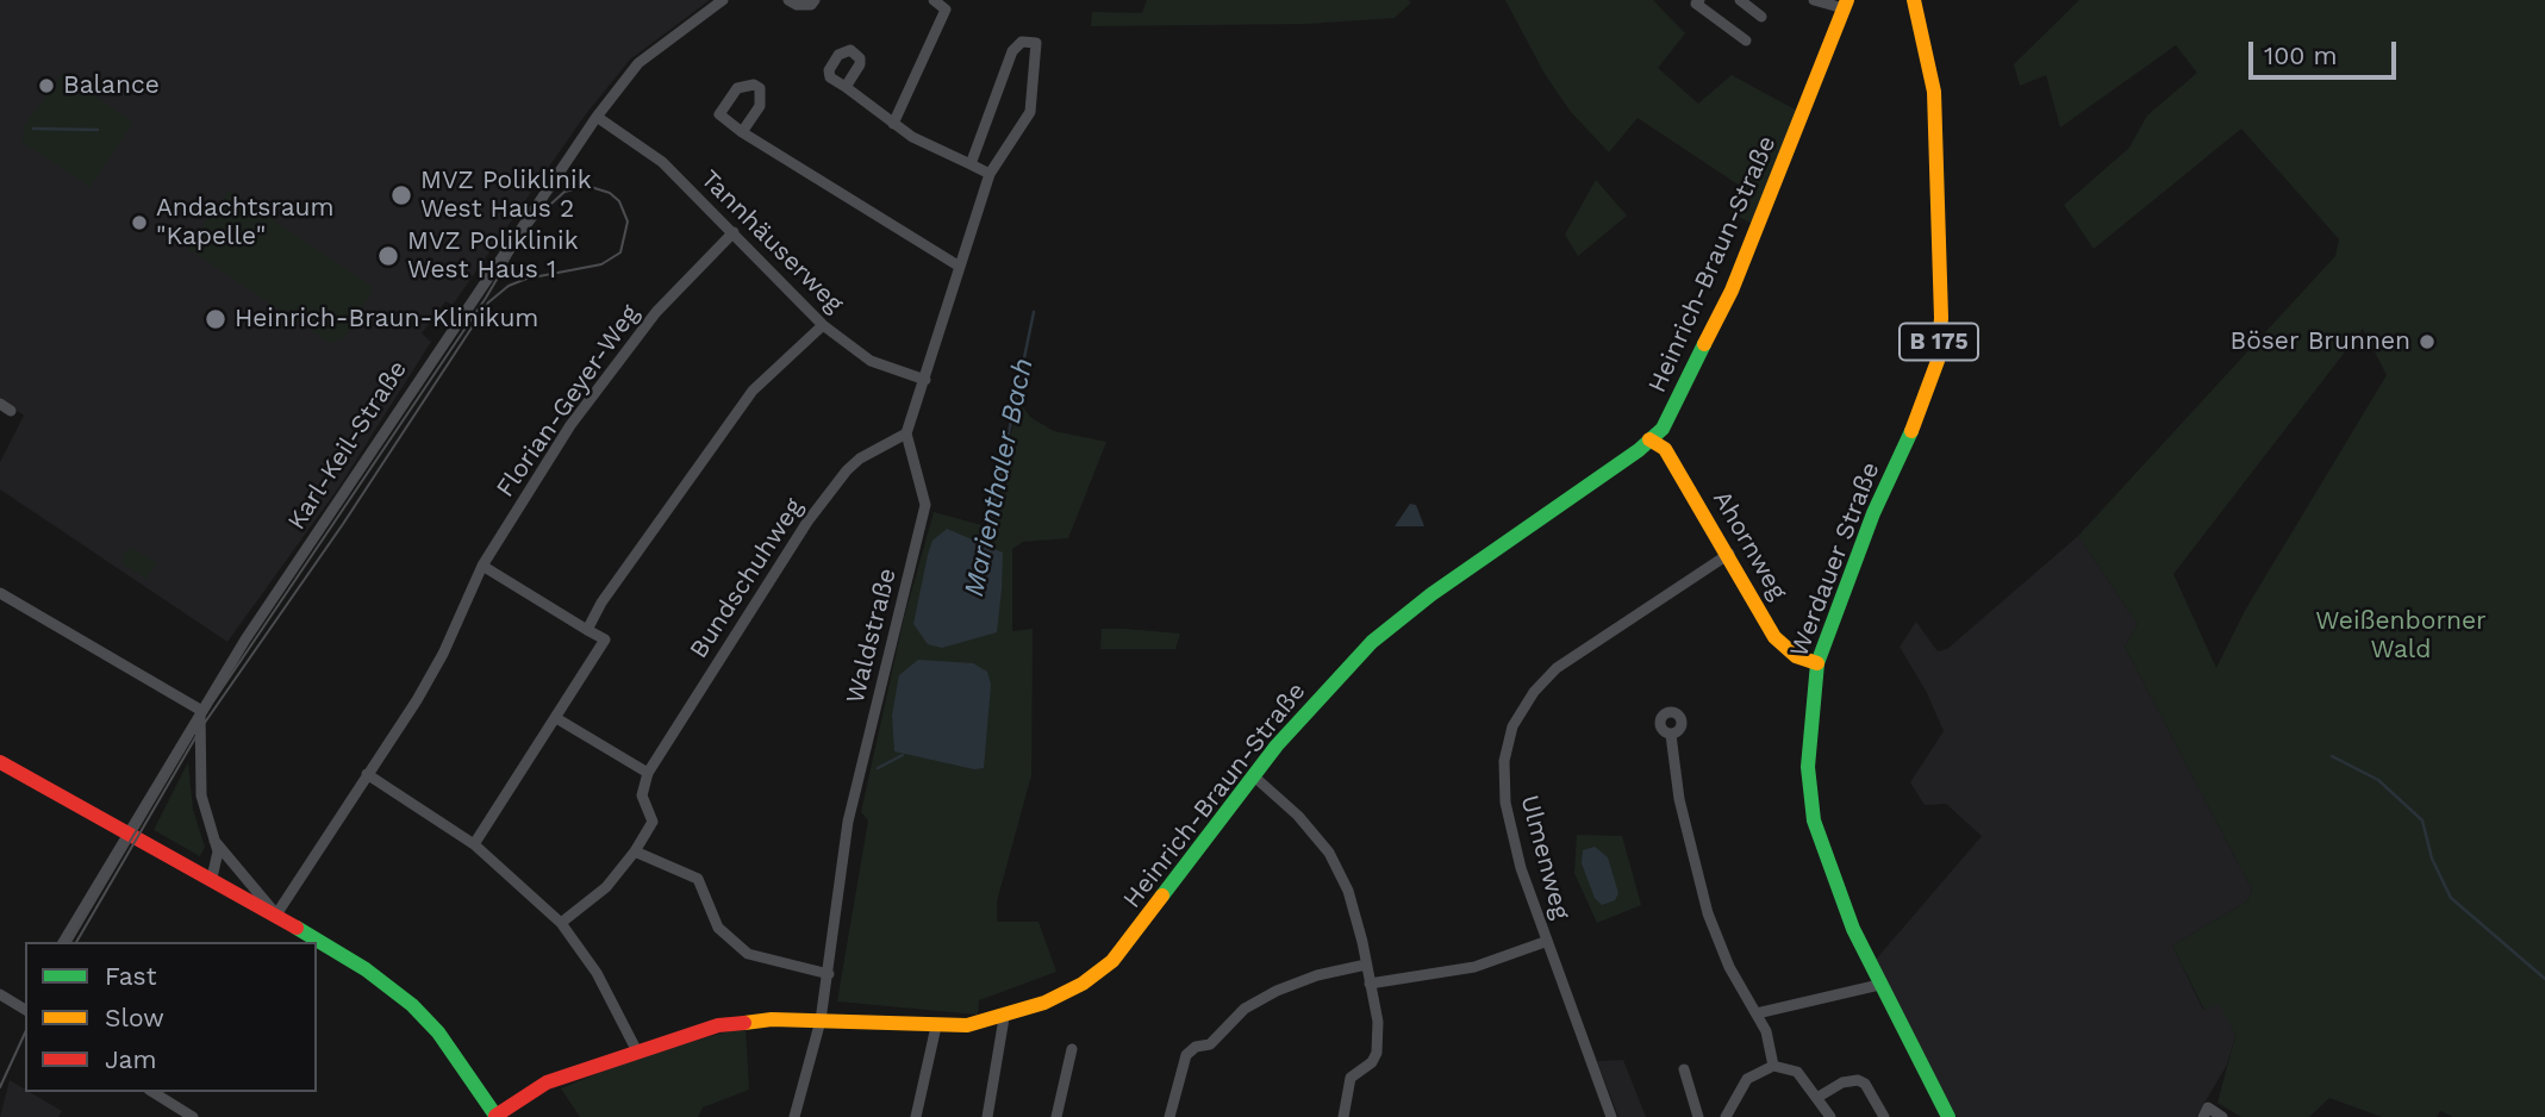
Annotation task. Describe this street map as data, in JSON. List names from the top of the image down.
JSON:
{
  "streets": {
    "street": [
      "Tannhäuserweg",
      "Heinrich-Braun-Straße",
      "B 175",
      "Florian-Geyer-Weg",
      "Karl-Keil-Straße",
      "Ahornweg",
      "Werdauer Straße",
      "Bundschuhweg",
      "Waldstraße",
      "Ulmenweg"
    ]
  },
  "crossings": [
    ["Tannhäuserweg", "Florian-Geyer-Weg"],
    ["Tannhäuserweg", "Karl-Keil-Straße"],
    ["Heinrich-Braun-Straße", "Ahornweg"],
    ["Heinrich-Braun-Straße", "Waldstraße"],
    ["Ahornweg", "Werdauer Straße"],
    ["Ahornweg", "Ulmenweg"],
    ["Bundschuhweg", "Waldstraße"]
  ],
  "water": ["Marienthaler Bach"],
  "parks": ["Weißenborner Wald"],
  "places": [
    "Balance",
    "MVZ Poliklinik West Haus 2",
    "Andachtsraum \"Kapelle\"",
    "MVZ Poliklinik West Haus 1",
    "Heinrich-Braun-Klinikum",
    "Böser Brunnen"
  ],
  "legend": ["Fast", "Slow", "Jam"],
  "scale_bar": "100 m"
}
